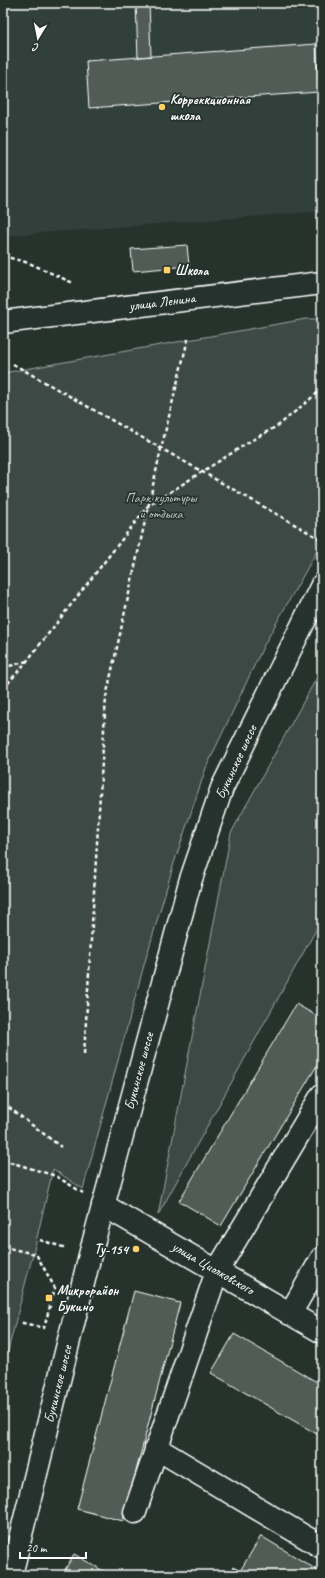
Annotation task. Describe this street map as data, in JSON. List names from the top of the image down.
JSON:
{
  "streets": {
    "main road": ["улица Ленина", "Букинское шоссе", "улица Циолковского"]
  },
  "crossings": [
    ["Букинское шоссе", "улица Циолковского"]
  ],
  "parks": ["Парк культуры и отдыха"],
  "places": {
    "other": ["Корреккционная школа", "Ту-154"],
    "transit": ["Школа", "Микрорайон Букино"]
  },
  "scale_bar": "20 m",
  "north": "bottom"
}
